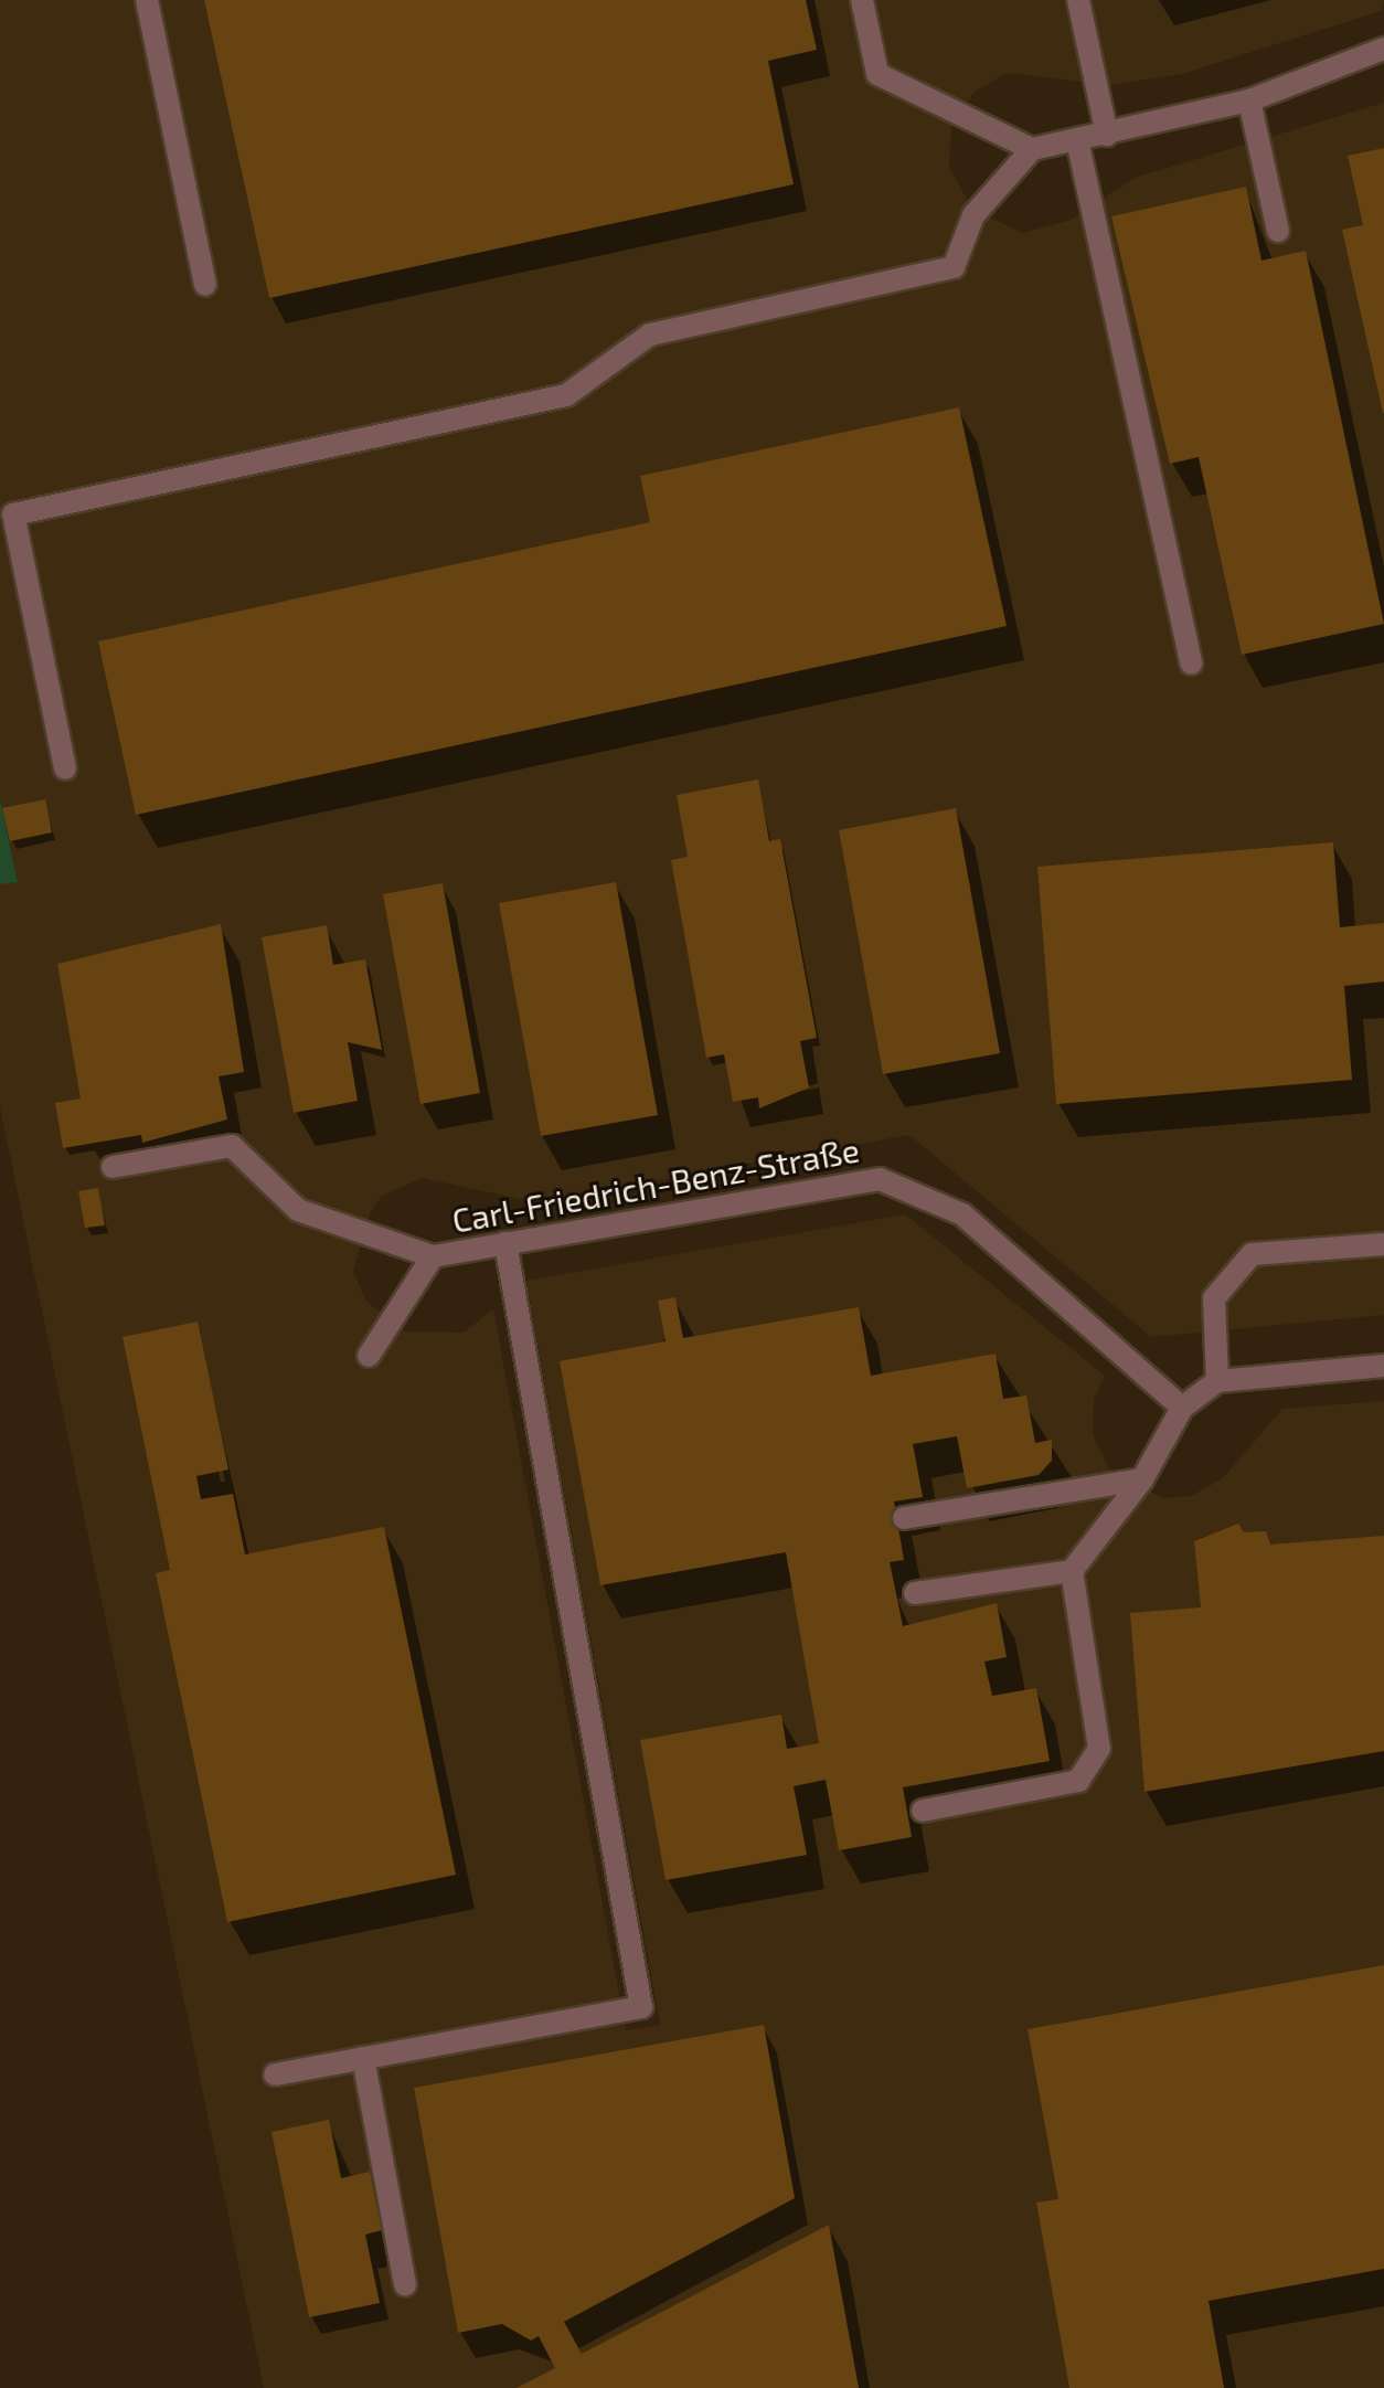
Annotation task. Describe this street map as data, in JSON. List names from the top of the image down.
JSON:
{
  "streets": {
    "street": ["Carl-Friedrich-Benz-Straße"]
  }
}
